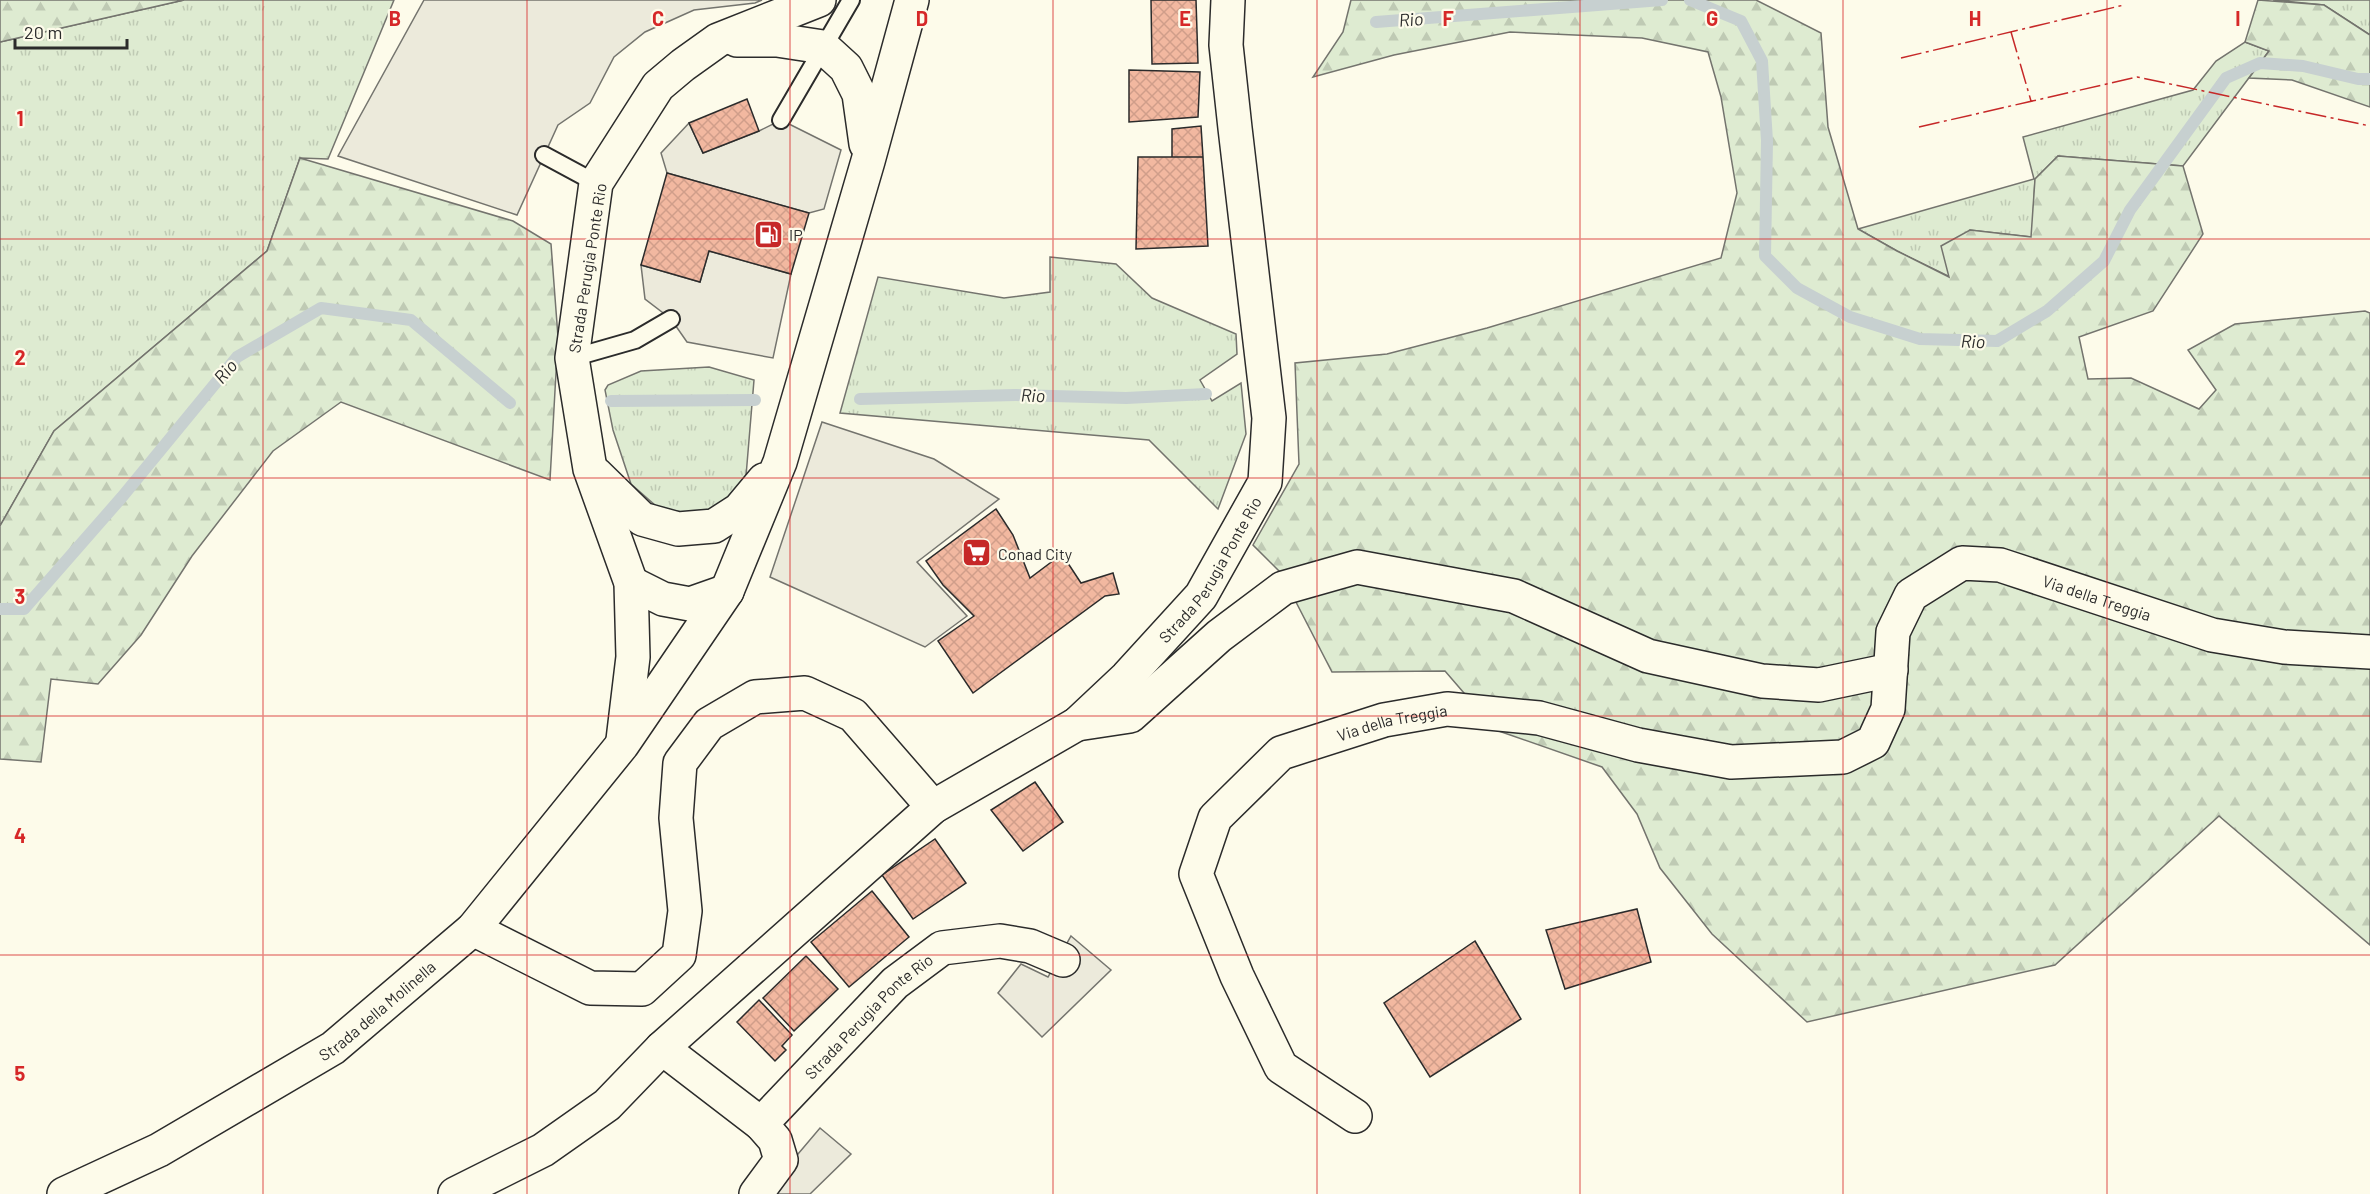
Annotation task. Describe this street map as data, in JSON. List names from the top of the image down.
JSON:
{
  "streets": {
    "street": ["Strada Perugia Ponte Rio", "Via della Treggia", "Strada della Molinella"]
  },
  "crossings": [
    ["Strada Perugia Ponte Rio", "Strada della Molinella"]
  ],
  "water": ["Rio"],
  "places": {
    "fuel station": ["IP"],
    "supermarket": ["Conad City"]
  },
  "scale_bar": "20 m",
  "grid": {
    "columns": [
      "B",
      "C",
      "D",
      "E",
      "F",
      "G",
      "H",
      "I"
    ],
    "rows": [
      "1",
      "2",
      "3",
      "4",
      "5"
    ]
  }
}
